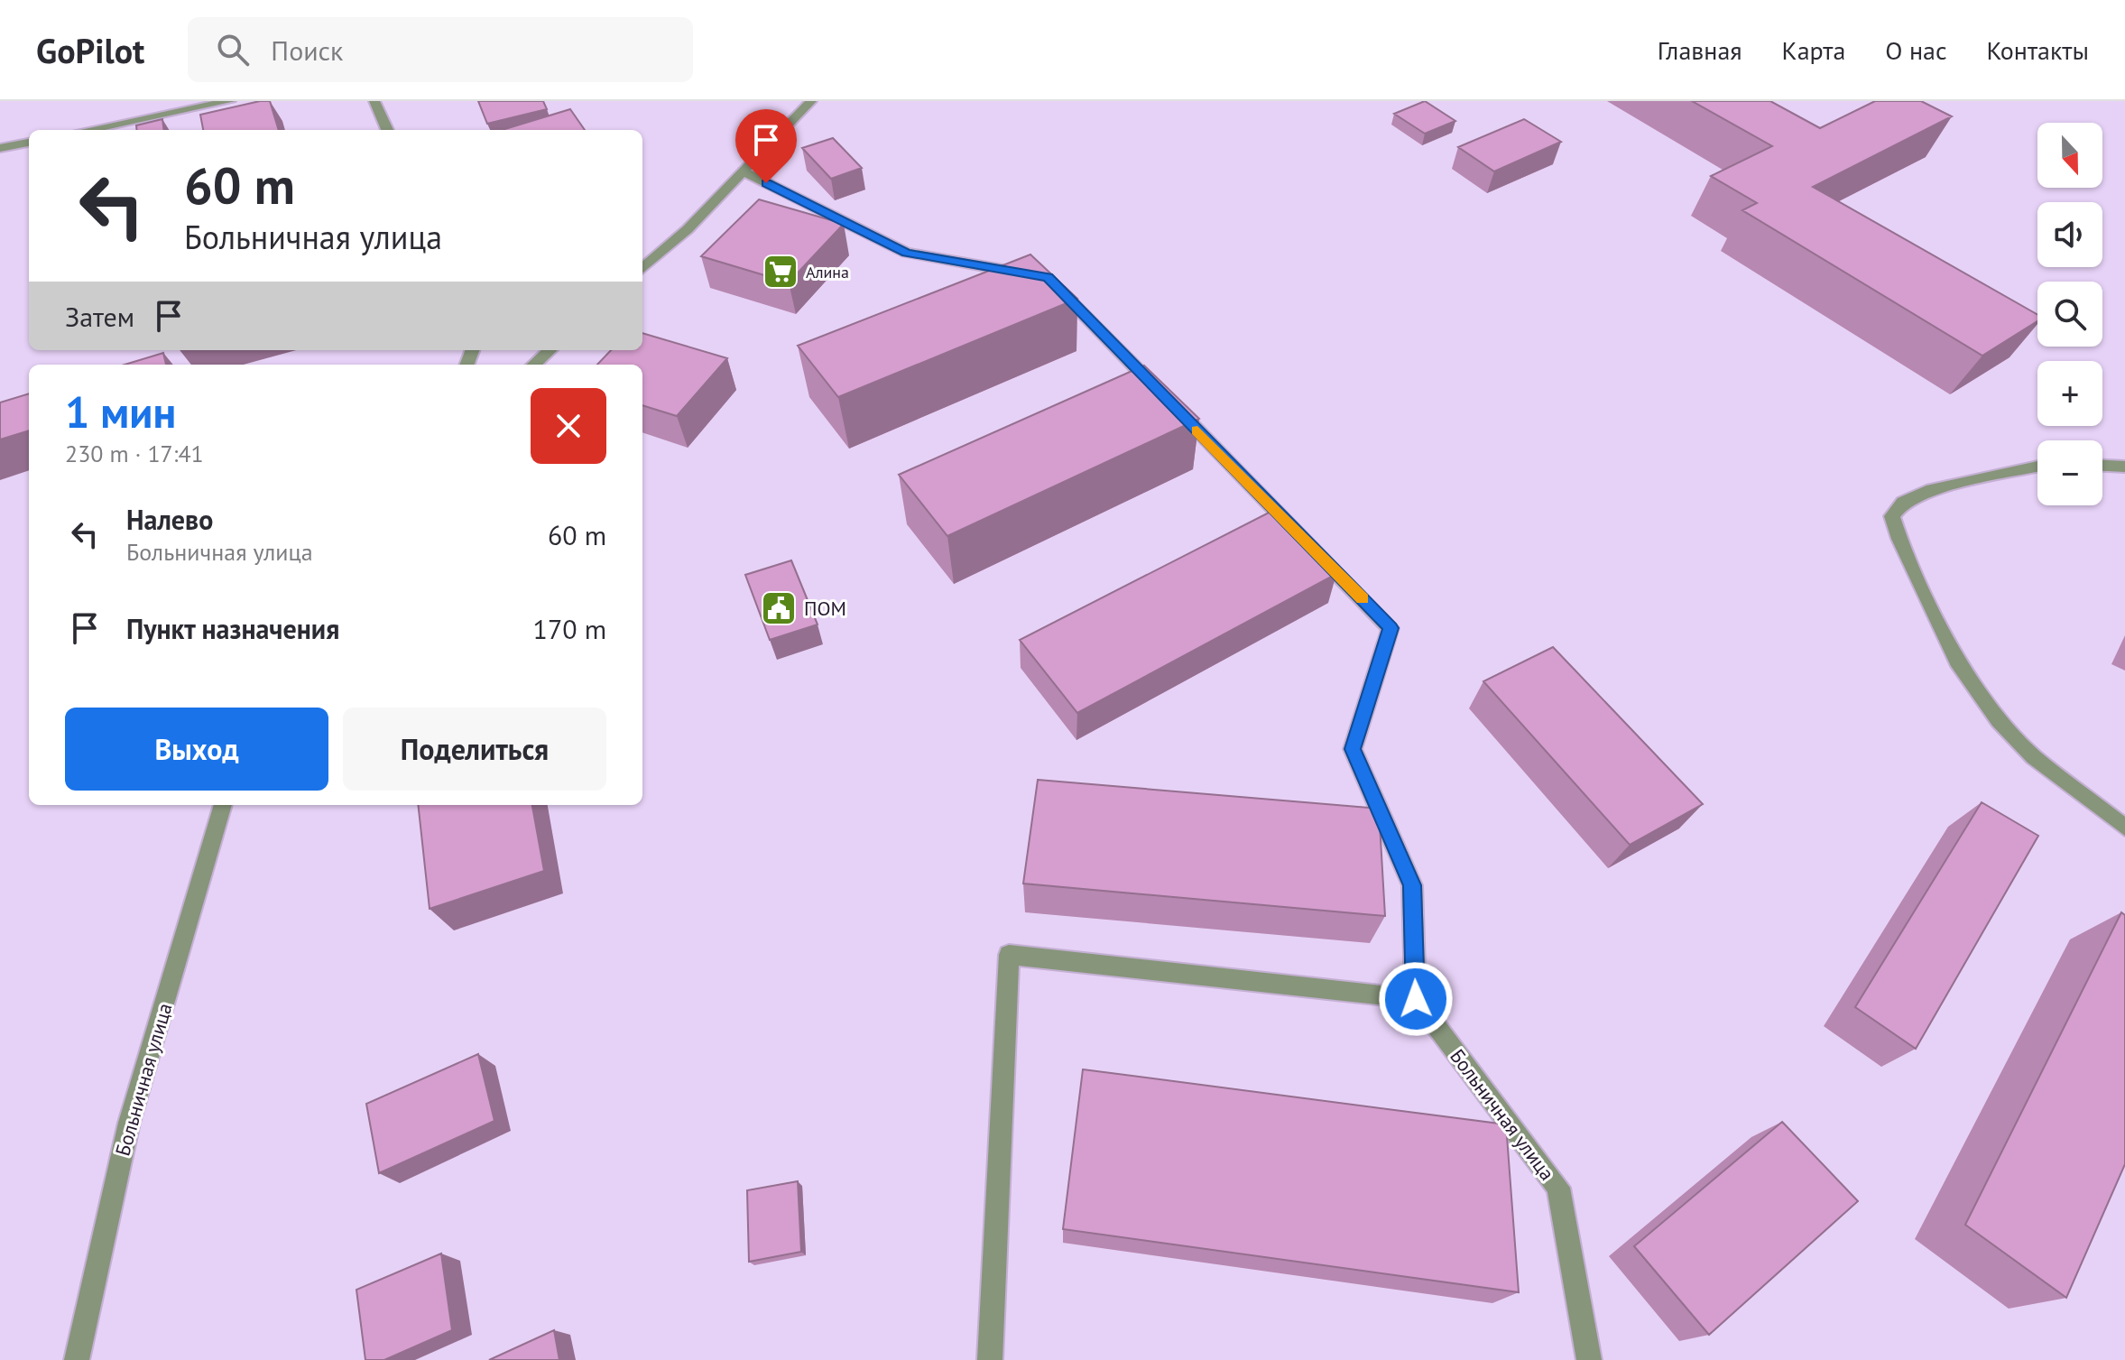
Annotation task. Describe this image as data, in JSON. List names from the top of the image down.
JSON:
{
  "streets": {
    "street": ["Больничная улица"]
  },
  "places": {
    "supermarket": ["Алина"],
    "public building": ["ПОМ"]
  },
  "north": "bottom",
  "page": {
    "header": "GoPilot",
    "search": "Поиск",
    "nav": [
      "Главная",
      "Карта",
      "О нас",
      "Контакты"
    ],
    "map_buttons": ["+", "−"],
    "turn": ["60 m", "Больничная улица"],
    "then": "Затем",
    "heading": ["1 мин", "230 m · 17:41"],
    "list": [
      {
        "name": "Налево",
        "note": "Больничная улица",
        "value": "60 m"
      },
      {
        "name": "Пункт назначения",
        "value": "170 m"
      }
    ],
    "buttons": ["Выход", "Поделиться"]
  }
}
